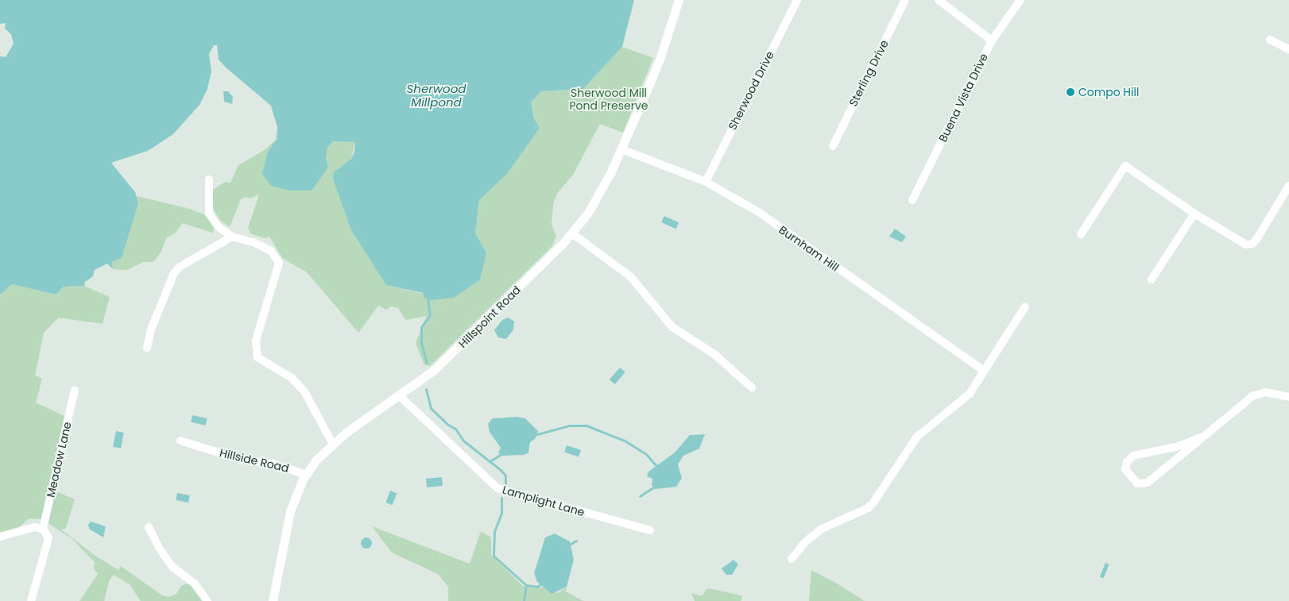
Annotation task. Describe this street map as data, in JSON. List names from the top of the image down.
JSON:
{
  "streets": {
    "street": [
      "Sterling Drive",
      "Sherwood Drive",
      "Buena Vista Drive",
      "Burnham Hill",
      "Hillspoint Road",
      "Meadow Lane",
      "Hillside Road",
      "Lamplight Lane"
    ]
  },
  "crossings": [
    ["Sherwood Drive", "Burnham Hill"],
    ["Burnham Hill", "Hillspoint Road"],
    ["Hillspoint Road", "Hillside Road"],
    ["Hillspoint Road", "Lamplight Lane"]
  ],
  "water": ["Sherwood Millpond"],
  "parks": ["Sherwood Mill Pond Preserve"],
  "places": ["Compo Hill"]
}
